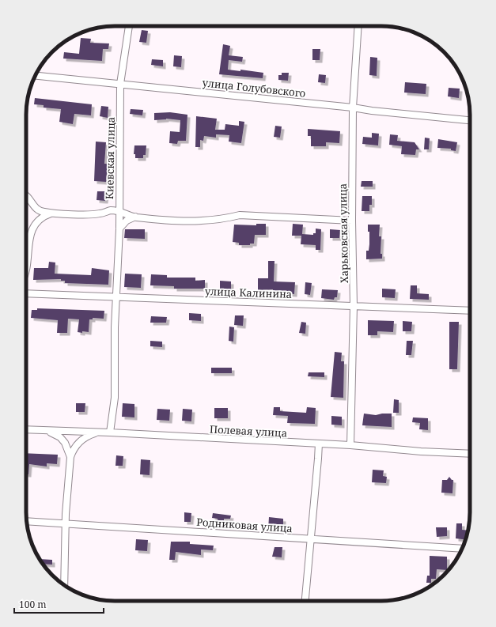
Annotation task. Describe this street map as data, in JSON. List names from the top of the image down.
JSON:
{
  "streets": {
    "street": [
      "улица Голубовского",
      "Киевская улица",
      "Харьковская улица",
      "улица Калинина",
      "Полевая улица",
      "Родниковая улица"
    ]
  },
  "crossings": [
    ["улица Голубовского", "Киевская улица"],
    ["улица Голубовского", "Харьковская улица"],
    ["Киевская улица", "улица Калинина"],
    ["Киевская улица", "Полевая улица"],
    ["Харьковская улица", "улица Калинина"],
    ["Харьковская улица", "Полевая улица"]
  ],
  "scale_bar": "100 m"
}
